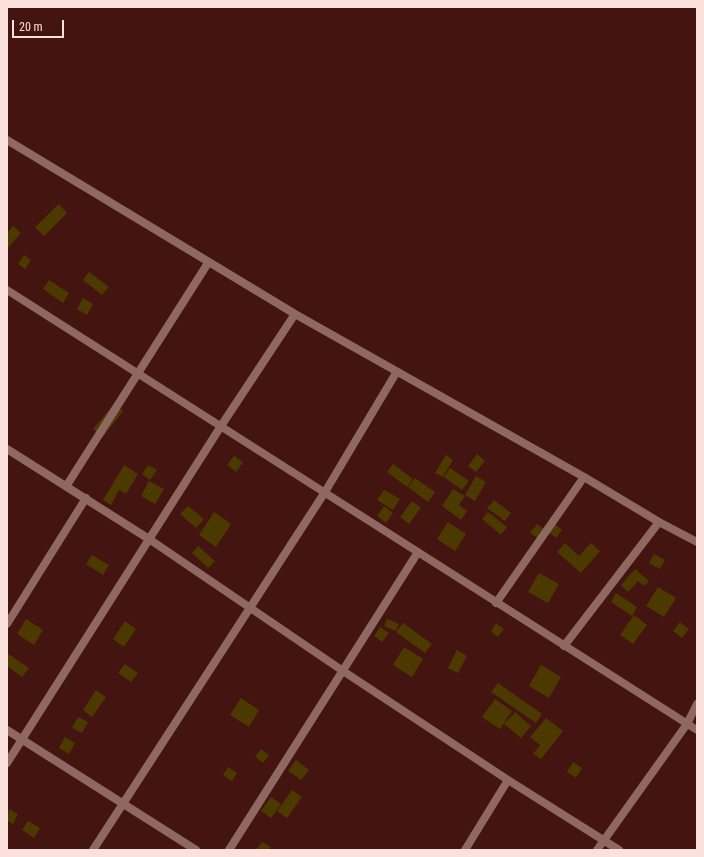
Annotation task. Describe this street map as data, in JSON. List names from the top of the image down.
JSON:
{
  "scale_bar": "20 m"
}
